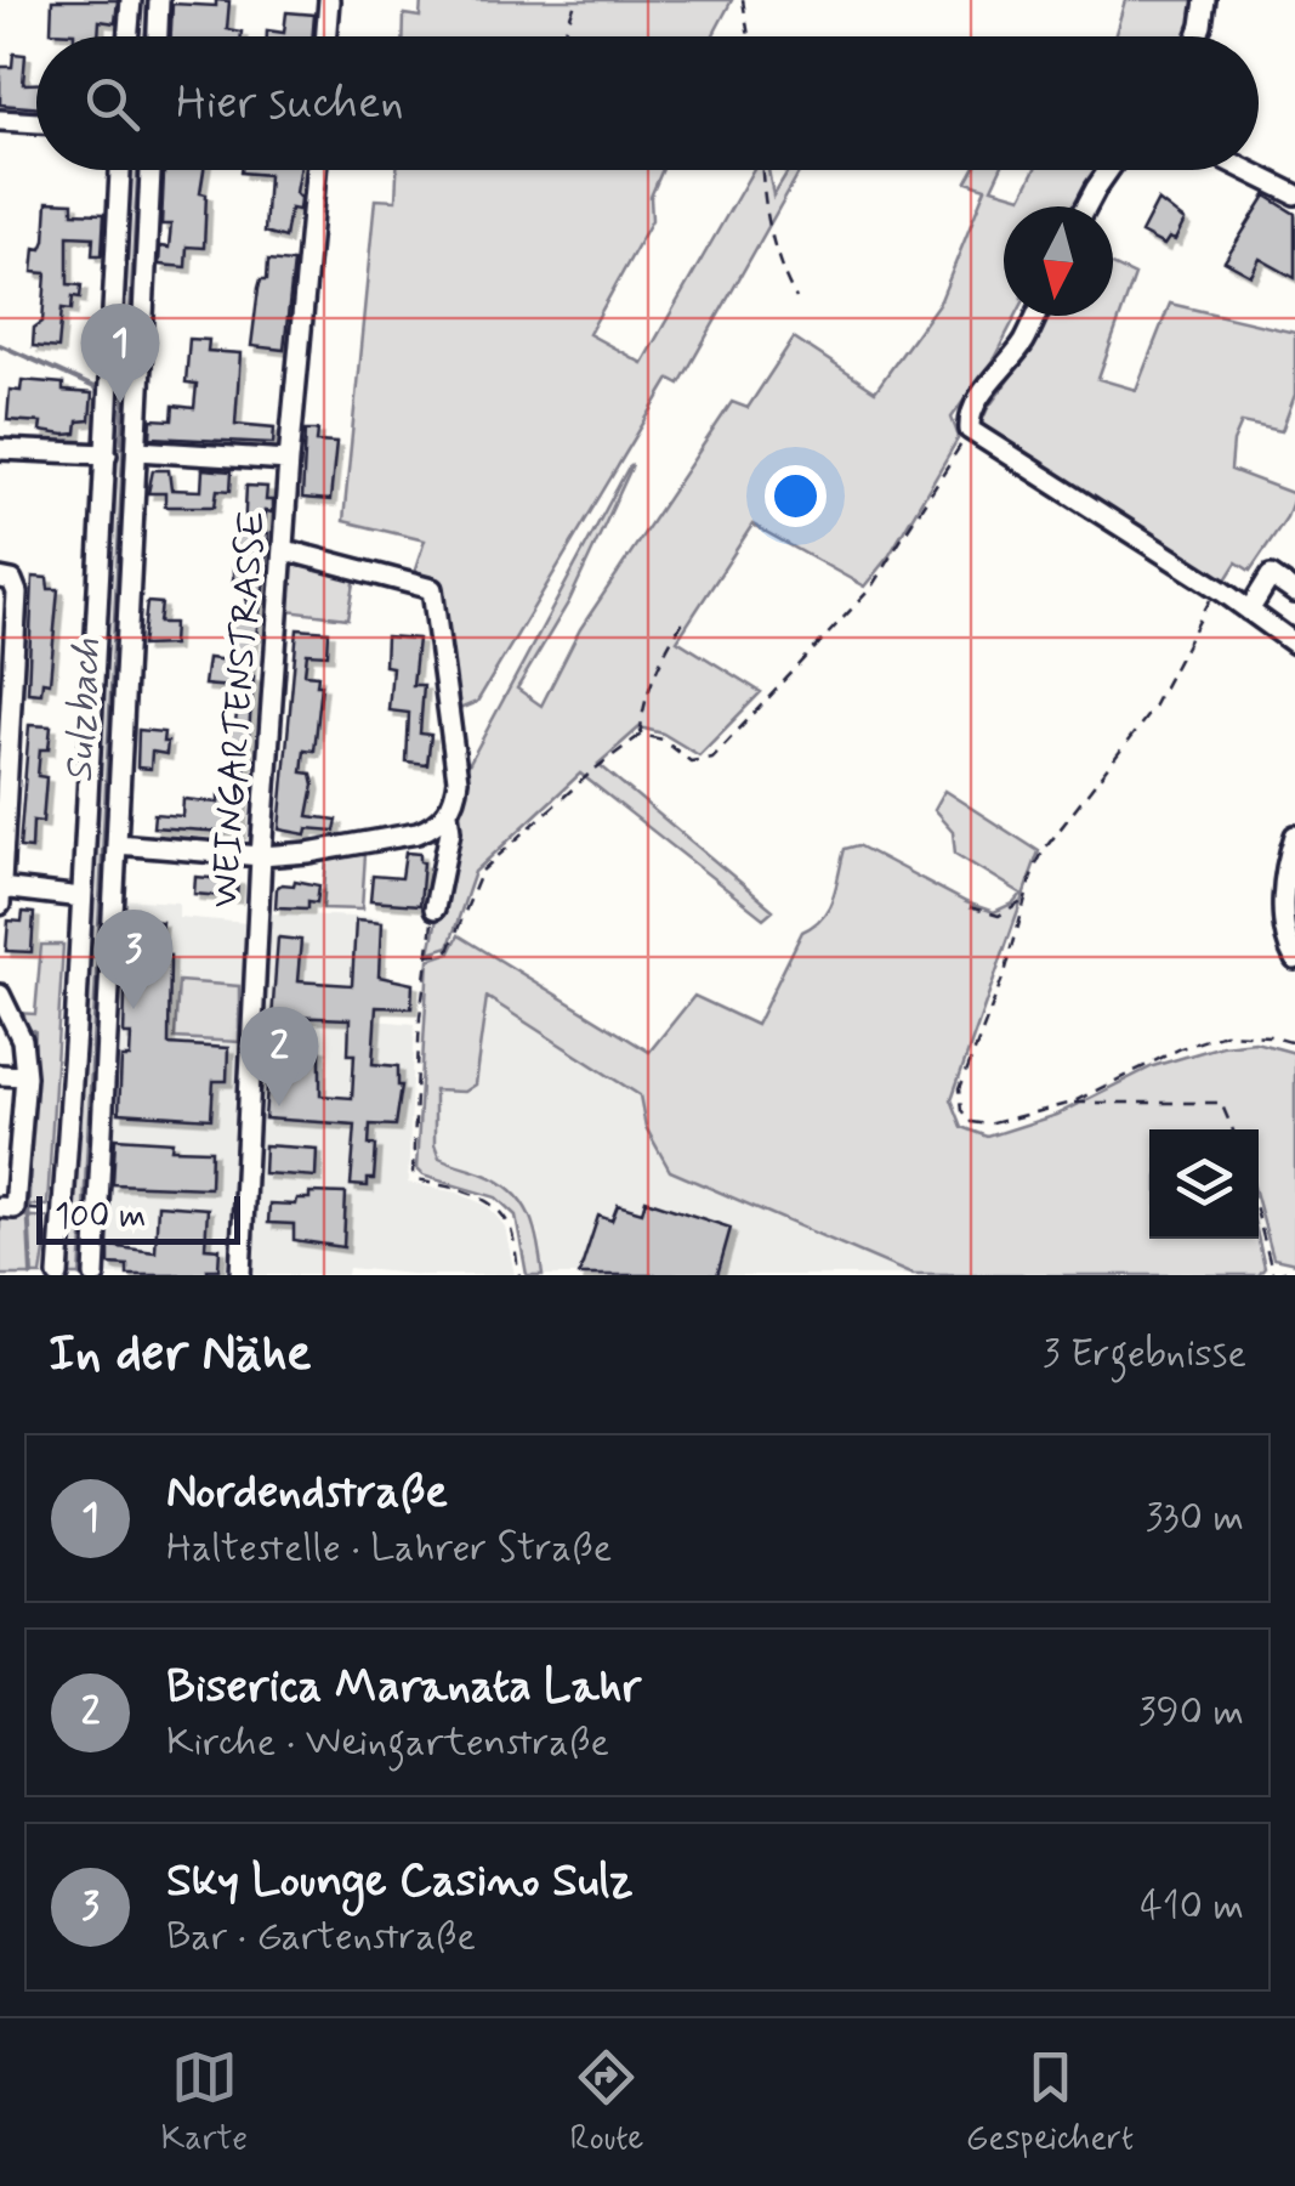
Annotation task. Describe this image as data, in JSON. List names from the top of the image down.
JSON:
{
  "streets": {
    "street": ["WEINGARTENSTRASSE"]
  },
  "water": ["Sulzbach"],
  "scale_bar": "100 m",
  "north": "bottom",
  "page": {
    "search": "Hier suchen",
    "pins": ["1", "3", "2"],
    "scale": "100 m",
    "heading": ["In der Nähe", "3 Ergebnisse"],
    "list": [
      {
        "mark": "1",
        "name": "Nordendstraße",
        "note": "Haltestelle · Lahrer Straße",
        "value": "330 m"
      },
      {
        "mark": "2",
        "name": "Biserica Maranata Lahr",
        "note": "Kirche · Weingartenstraße",
        "value": "390 m"
      },
      {
        "mark": "3",
        "name": "Sky Lounge Casino Sulz",
        "note": "Bar · Gartenstraße",
        "value": "410 m"
      }
    ],
    "nav": ["Karte", "Route", "Gespeichert"]
  }
}
